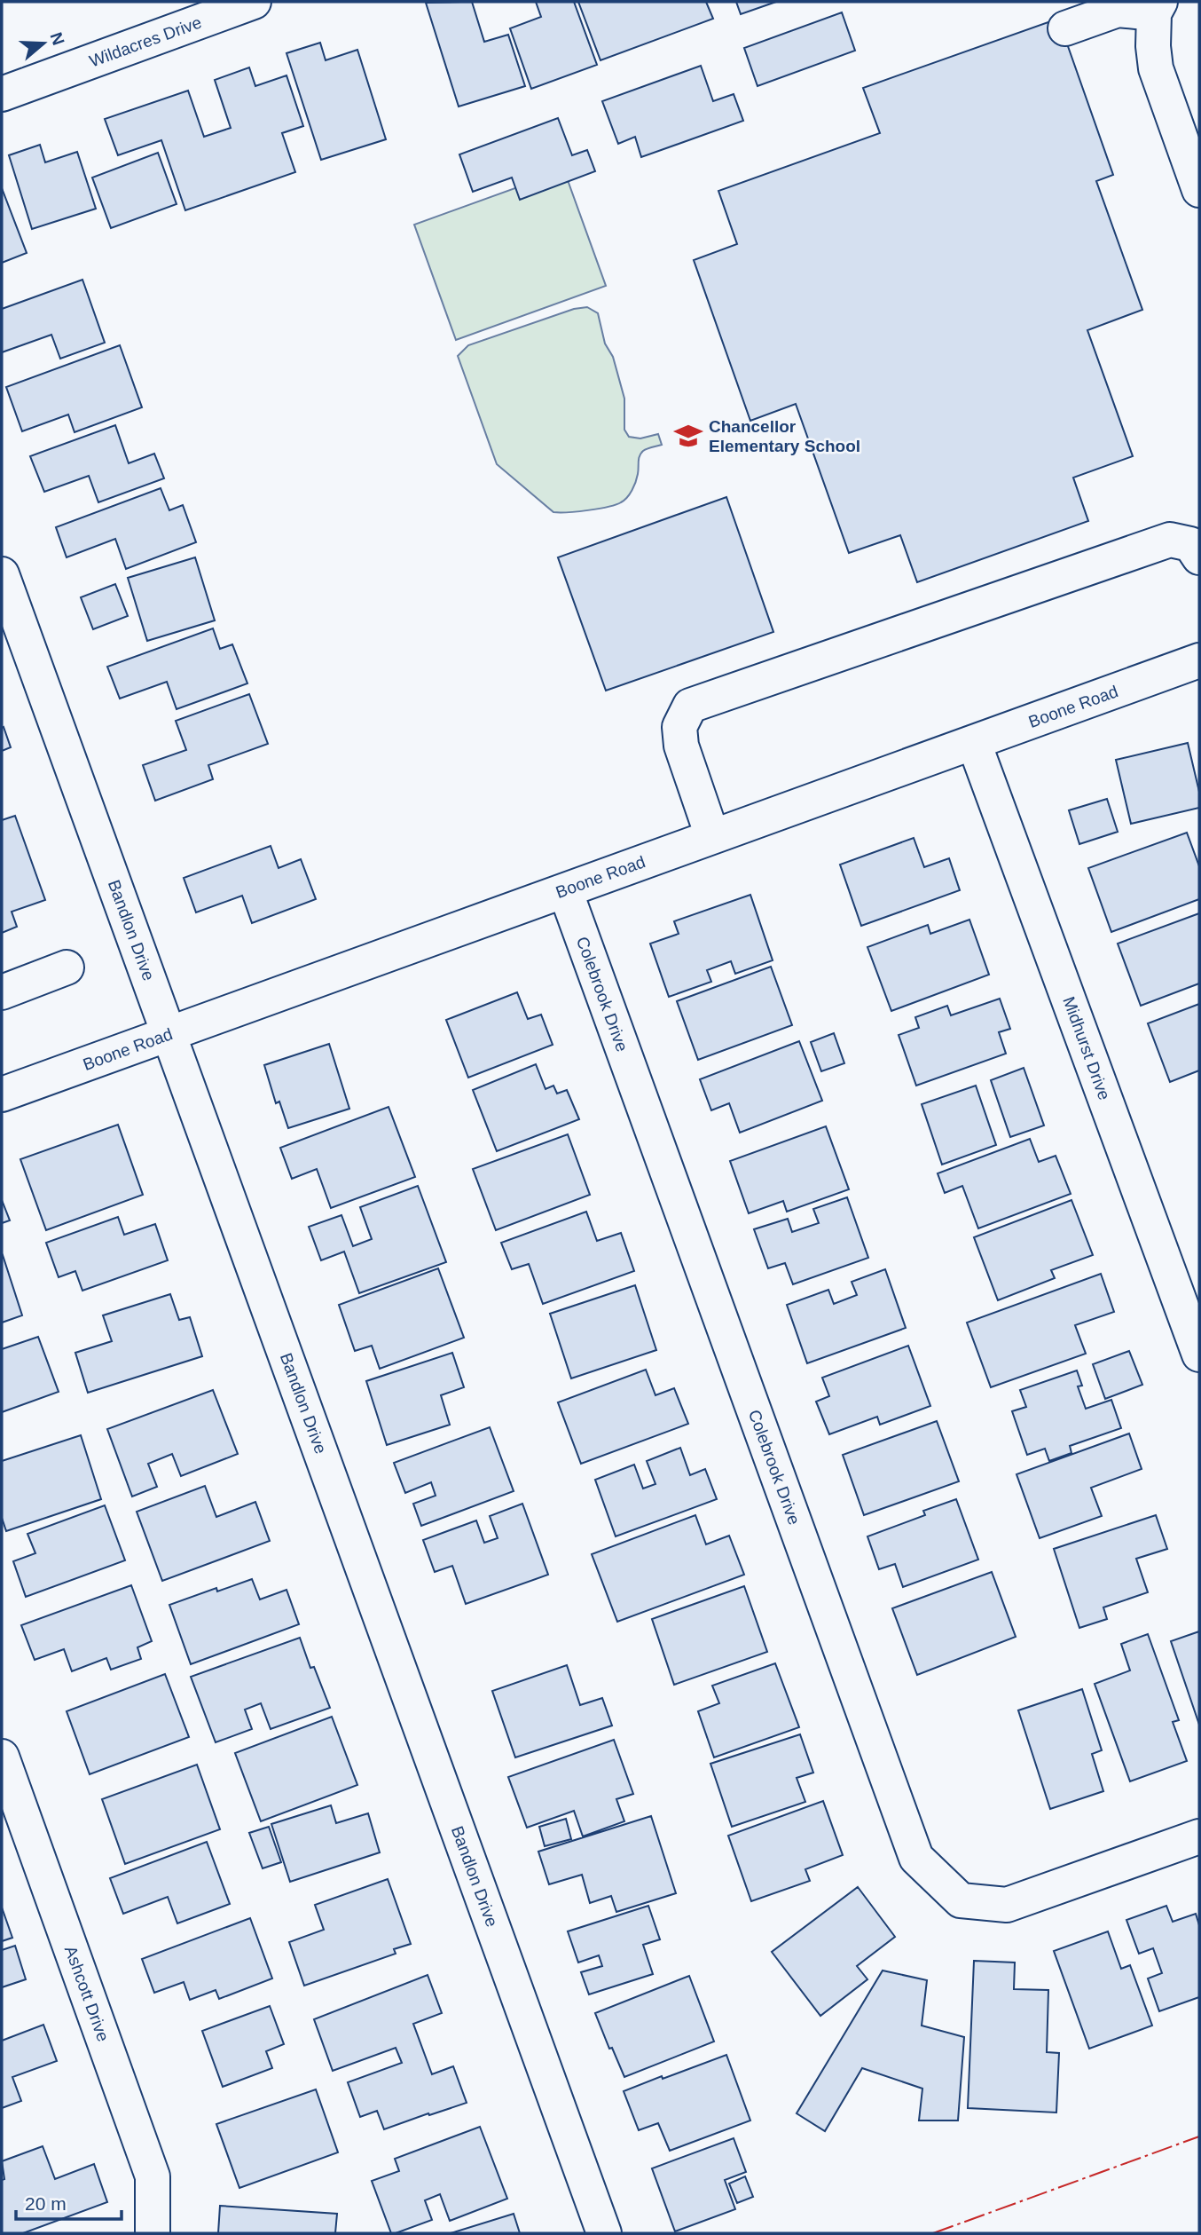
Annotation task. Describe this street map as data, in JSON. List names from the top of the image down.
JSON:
{
  "streets": {
    "street": [
      "Wildacres Drive",
      "Boone Road",
      "Bandlon Drive",
      "Colebrook Drive",
      "Midhurst Drive",
      "Ashcott Drive"
    ]
  },
  "crossings": [
    ["Boone Road", "Bandlon Drive"],
    ["Boone Road", "Colebrook Drive"],
    ["Boone Road", "Midhurst Drive"]
  ],
  "places": {
    "school or university": ["Chancellor Elementary School"]
  },
  "scale_bar": "20 m",
  "north": "right"
}
